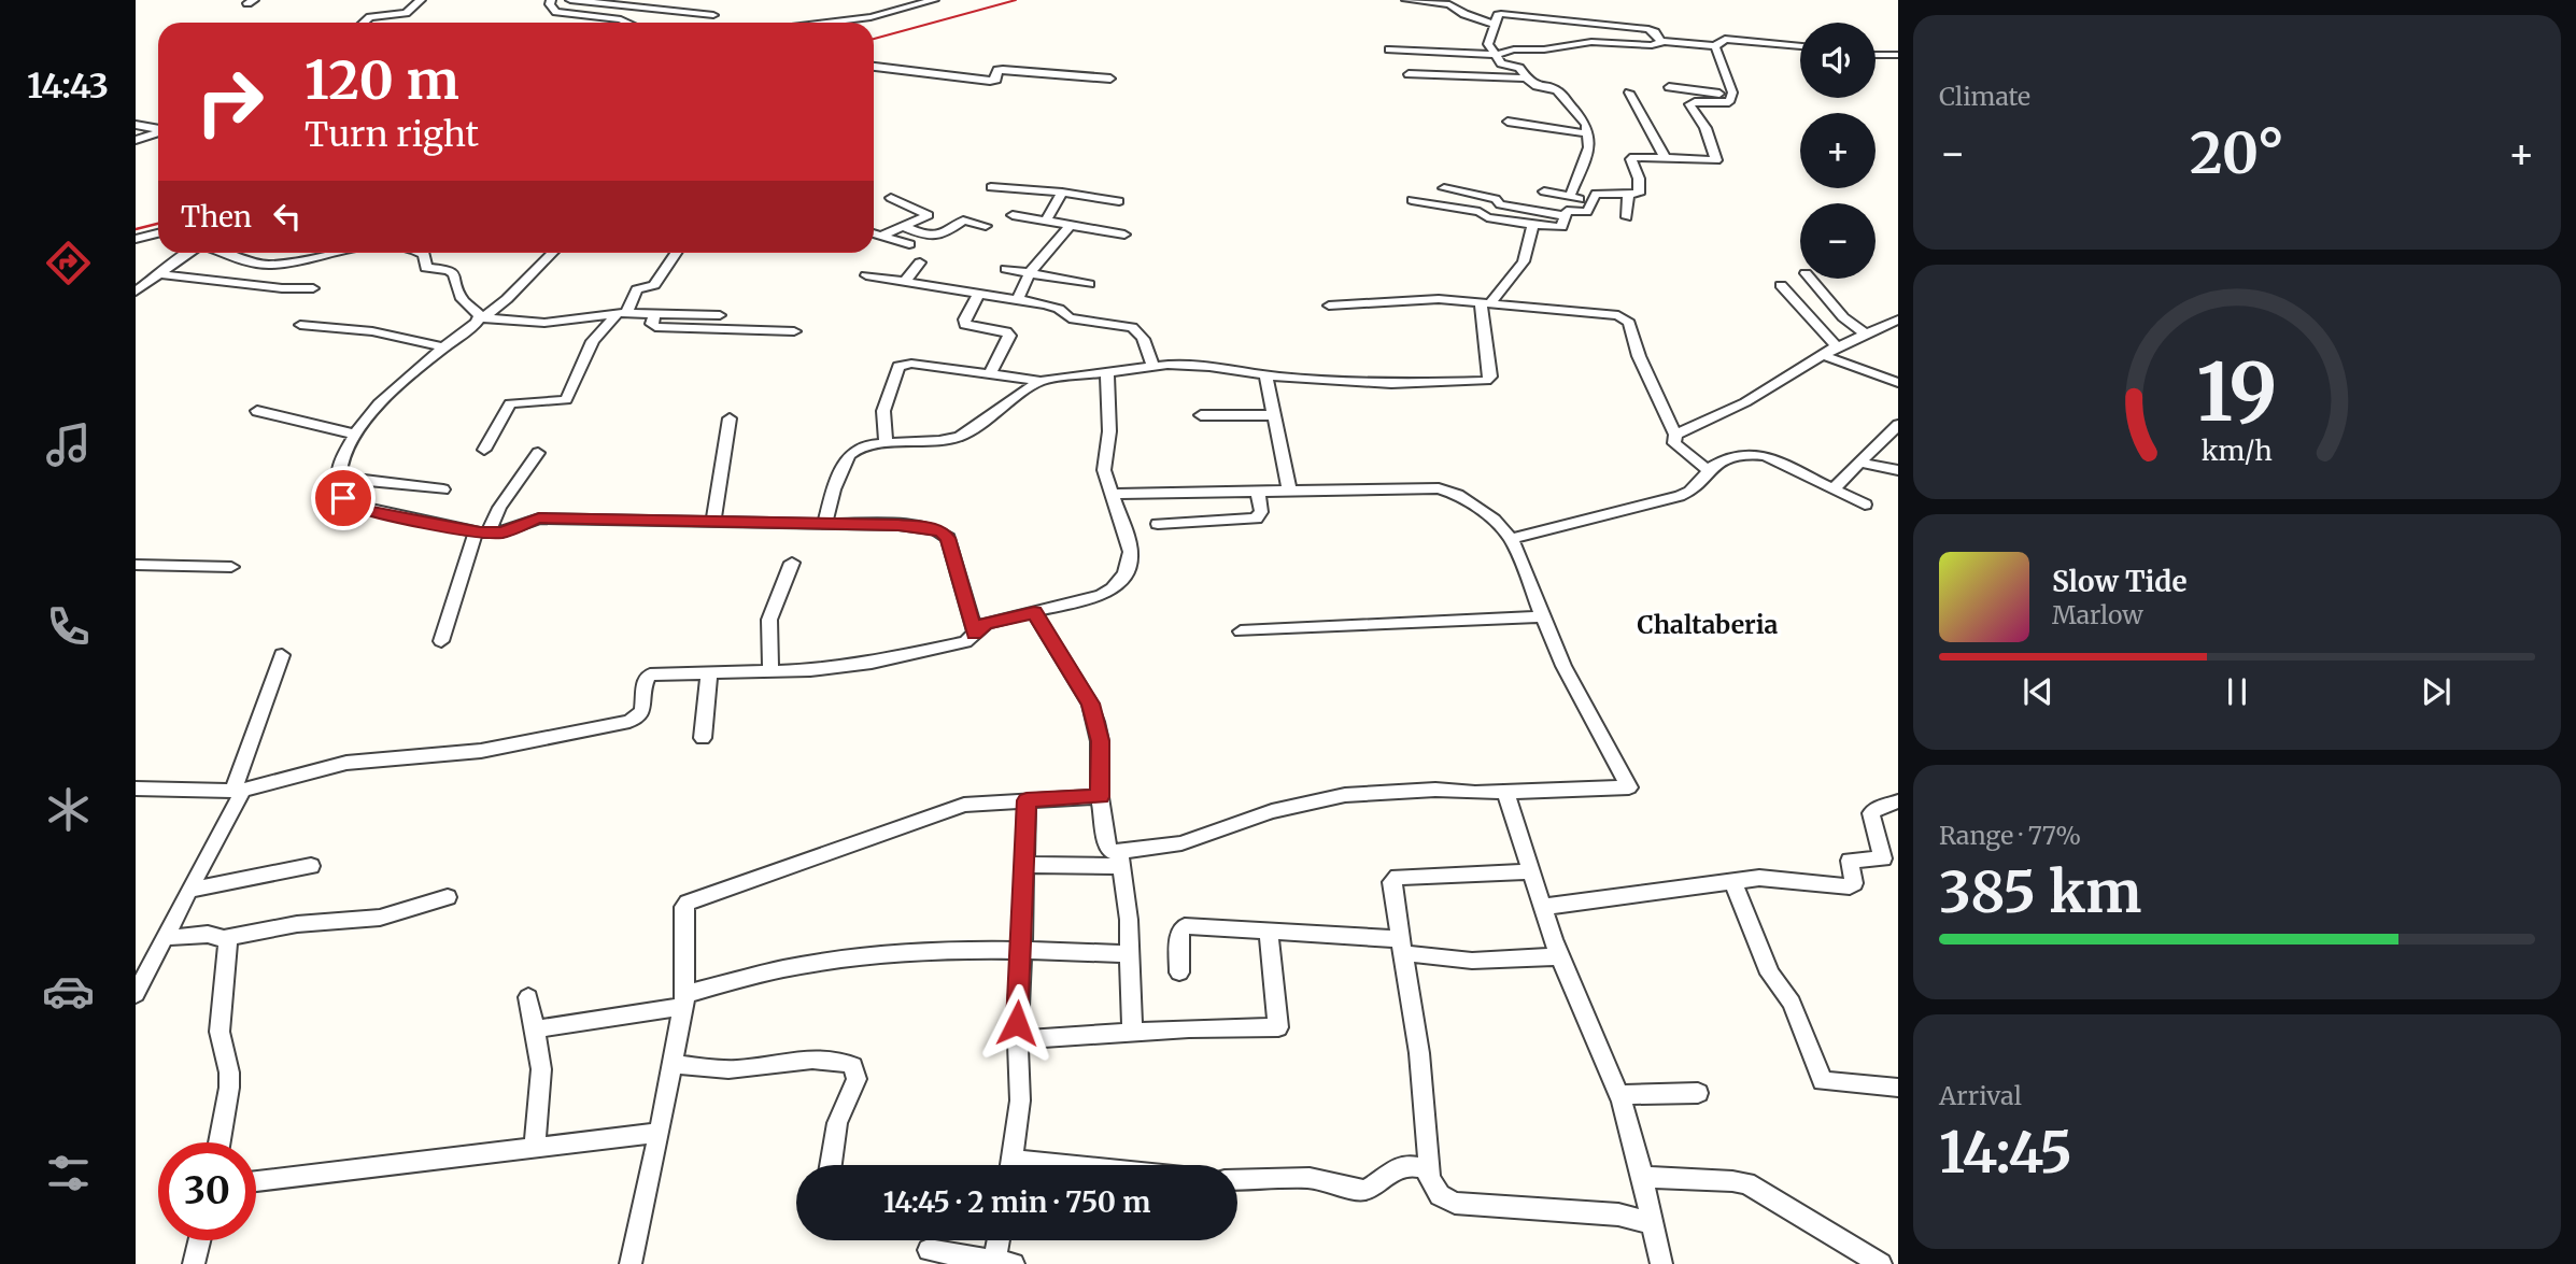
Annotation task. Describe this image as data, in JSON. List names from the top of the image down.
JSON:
{
  "districts": ["Chaltaberia"],
  "page": {
    "tabs": "14:43",
    "tile": [
      "Climate",
      ["Range · 77%", "385 km"],
      ["Arrival", "14:45"]
    ],
    "map_buttons": ["+", "−"],
    "turn": ["120 m", "Turn right"],
    "heat": ["−", "20°", "+"],
    "then": "Then",
    "song": ["Slow Tide", "Marlow"],
    "limit": "30",
    "trip": "14:45 · 2 min · 750 m",
    "gauge": ["19", "km/h"]
  }
}
